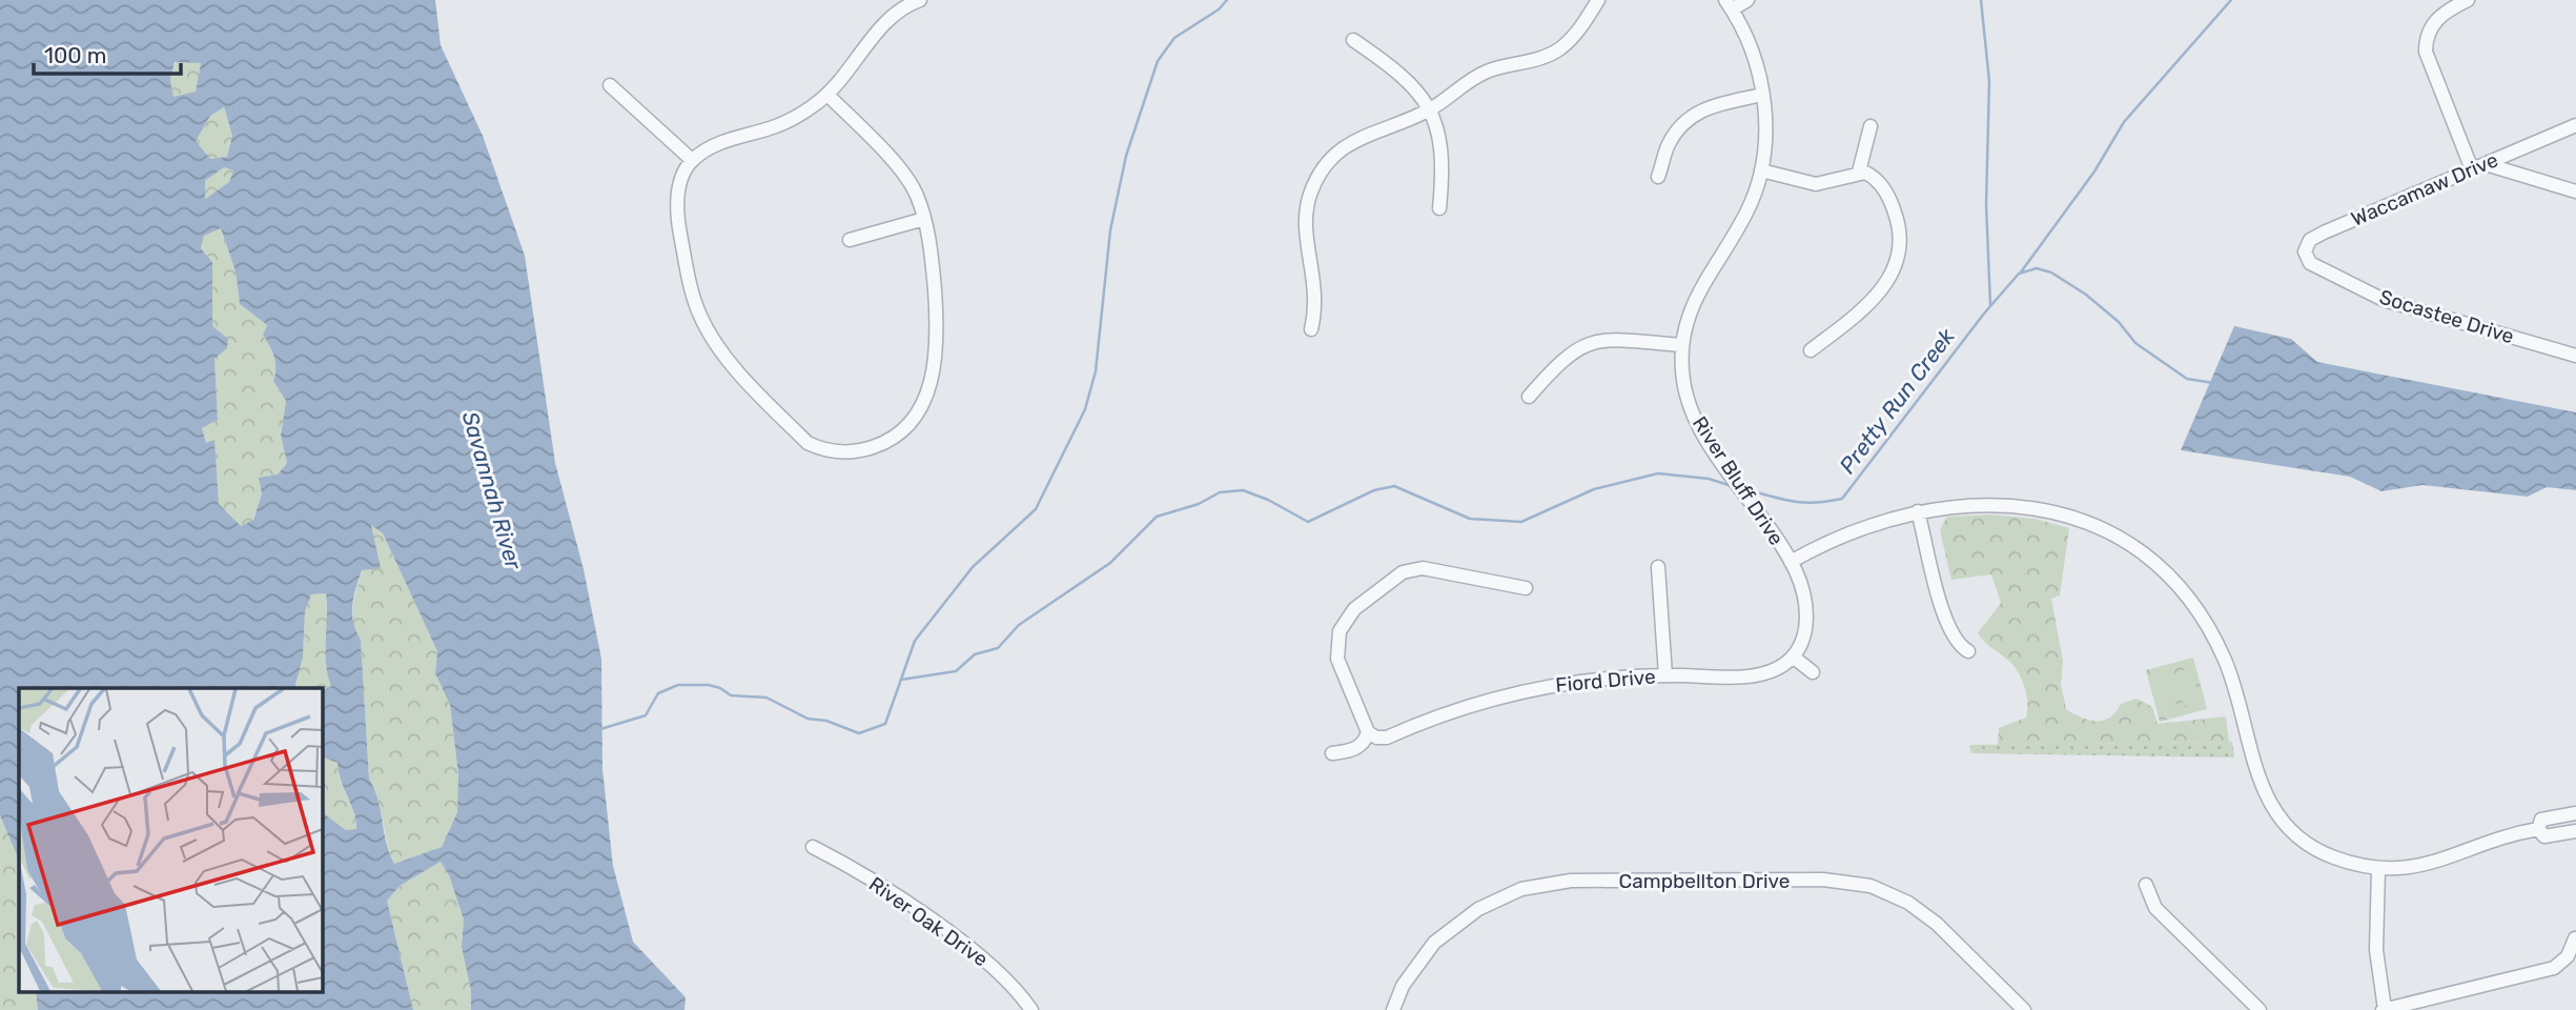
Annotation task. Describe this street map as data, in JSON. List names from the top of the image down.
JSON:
{
  "streets": {
    "street": [
      "Waccamaw Drive",
      "Socastee Drive",
      "River Bluff Drive",
      "Fiord Drive",
      "Campbellton Drive",
      "River Oak Drive"
    ]
  },
  "crossings": [
    ["Waccamaw Drive", "Socastee Drive"]
  ],
  "water": ["Pretty Run Creek", "Savannah River"],
  "scale_bar": "100 m"
}
